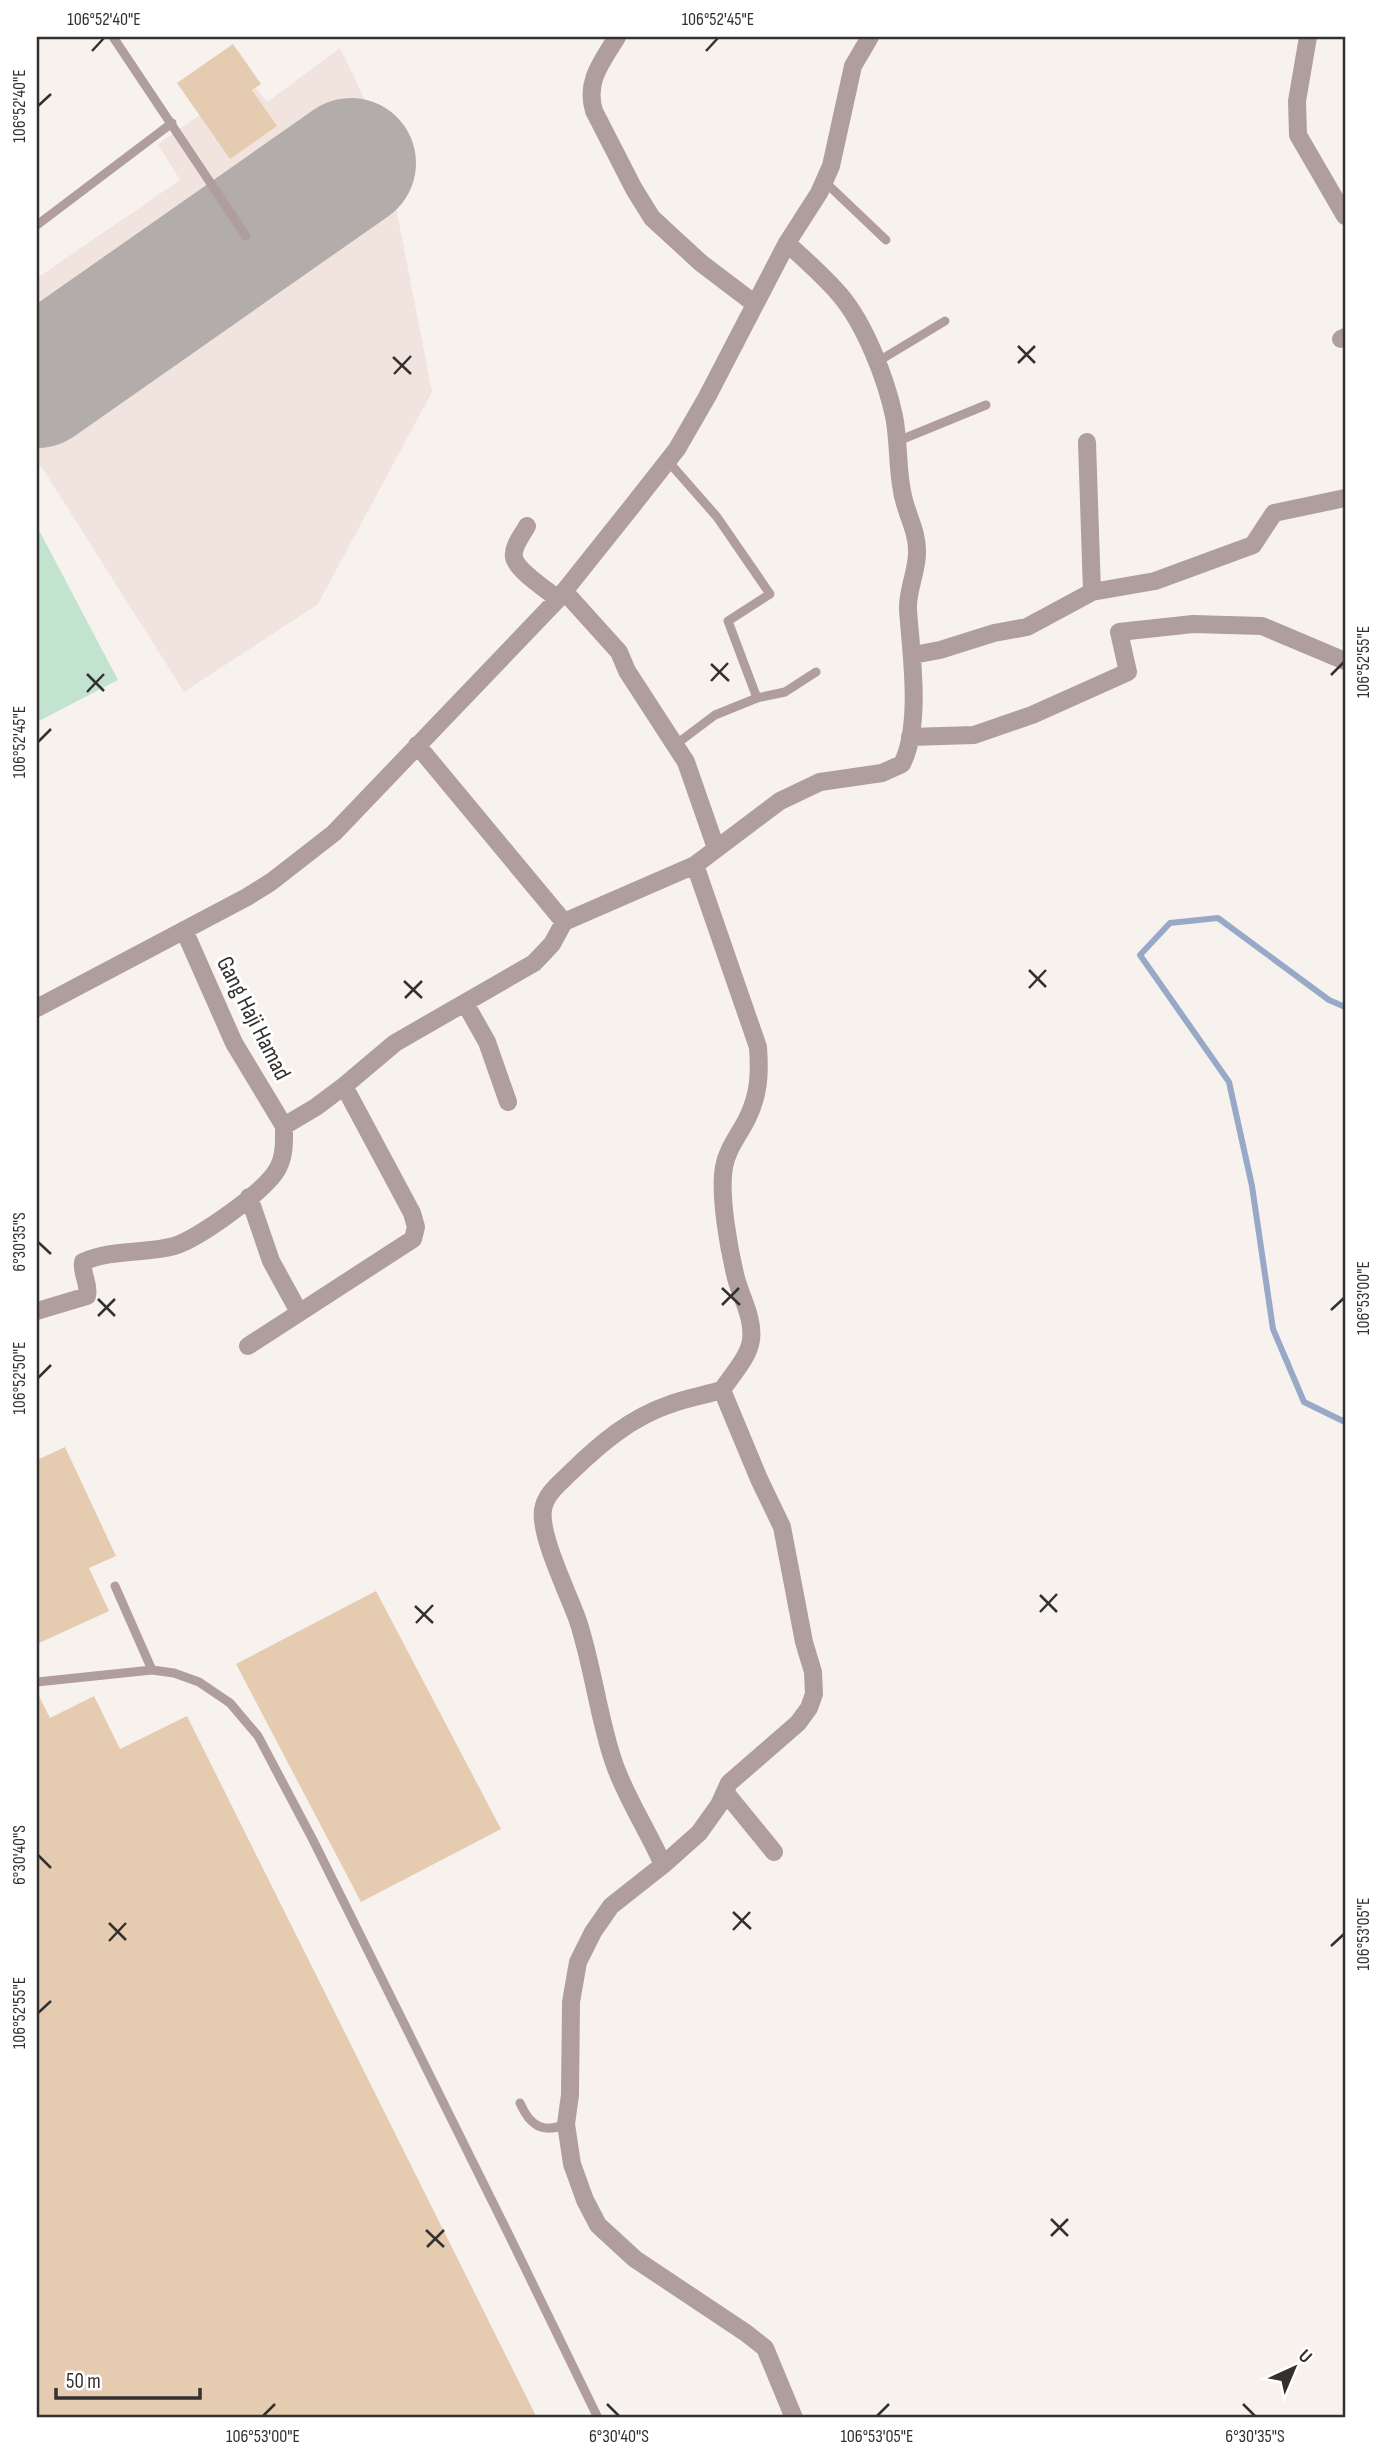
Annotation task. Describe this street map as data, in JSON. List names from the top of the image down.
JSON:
{
  "streets": {
    "street": ["Gang Haji Hamad"]
  },
  "scale_bar": "50 m",
  "north": "top right",
  "coordinates": [
    "106°52'40\"E",
    "106°52'45\"E",
    "106°52'55\"E",
    "6°30'35\"S",
    "106°53'00\"E",
    "106°52'50\"E",
    "6°30'40\"S",
    "106°53'05\"E"
  ]
}
